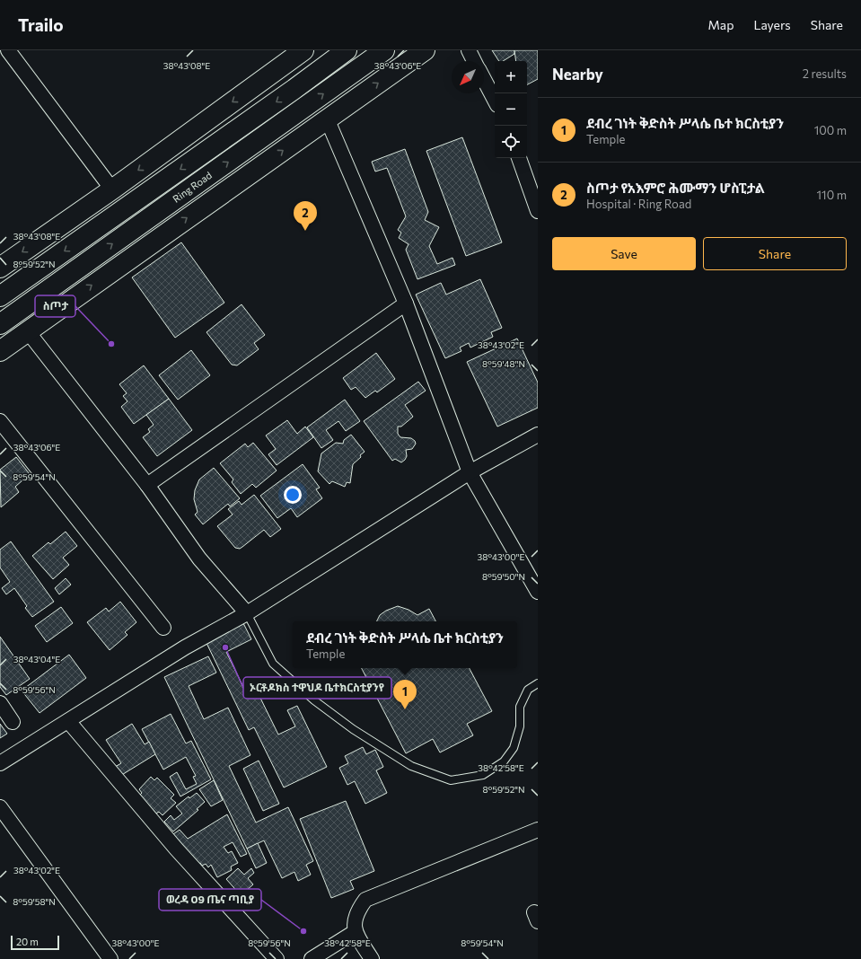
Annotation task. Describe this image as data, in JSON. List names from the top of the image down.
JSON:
{
  "streets": {
    "main road": ["Ring Road"]
  },
  "places": ["ስጦታ", "ኦርቶዶክስ ተዋህዶ ቤተክርስቲያንየ", "ወረዳ 09 ጤና ጣቢያ"],
  "scale_bar": "20 m",
  "north": "bottom left",
  "page": {
    "header": "Trailo",
    "nav": ["Map", "Layers", "Share"],
    "heading": ["Nearby", "2 results"],
    "map_buttons": ["+", "−"],
    "list": [
      {
        "mark": "1",
        "name": "ደብረ ገነት ቅድስት ሥላሴ ቤተ ክርስቲያን",
        "note": "Temple",
        "value": "100 m"
      },
      {
        "mark": "2",
        "name": "ስጦታ የአእምሮ ሕሙማን ሆስፒታል",
        "note": "Hospital · Ring Road",
        "value": "110 m"
      }
    ],
    "pins": ["2", "1"],
    "buttons": ["Save", "Share"],
    "popup": ["ደብረ ገነት ቅድስት ሥላሴ ቤተ ክርስቲያን", "Temple"],
    "scale": "20 m"
  },
  "coordinates": [
    "38°43'08\"E",
    "38°43'06\"E",
    "8°59'52\"N",
    "38°43'02\"E",
    "8°59'48\"N",
    "8°59'54\"N",
    "38°43'00\"E",
    "8°59'50\"N",
    "38°43'04\"E",
    "8°59'56\"N",
    "38°42'58\"E",
    "8°59'58\"N"
  ]
}
